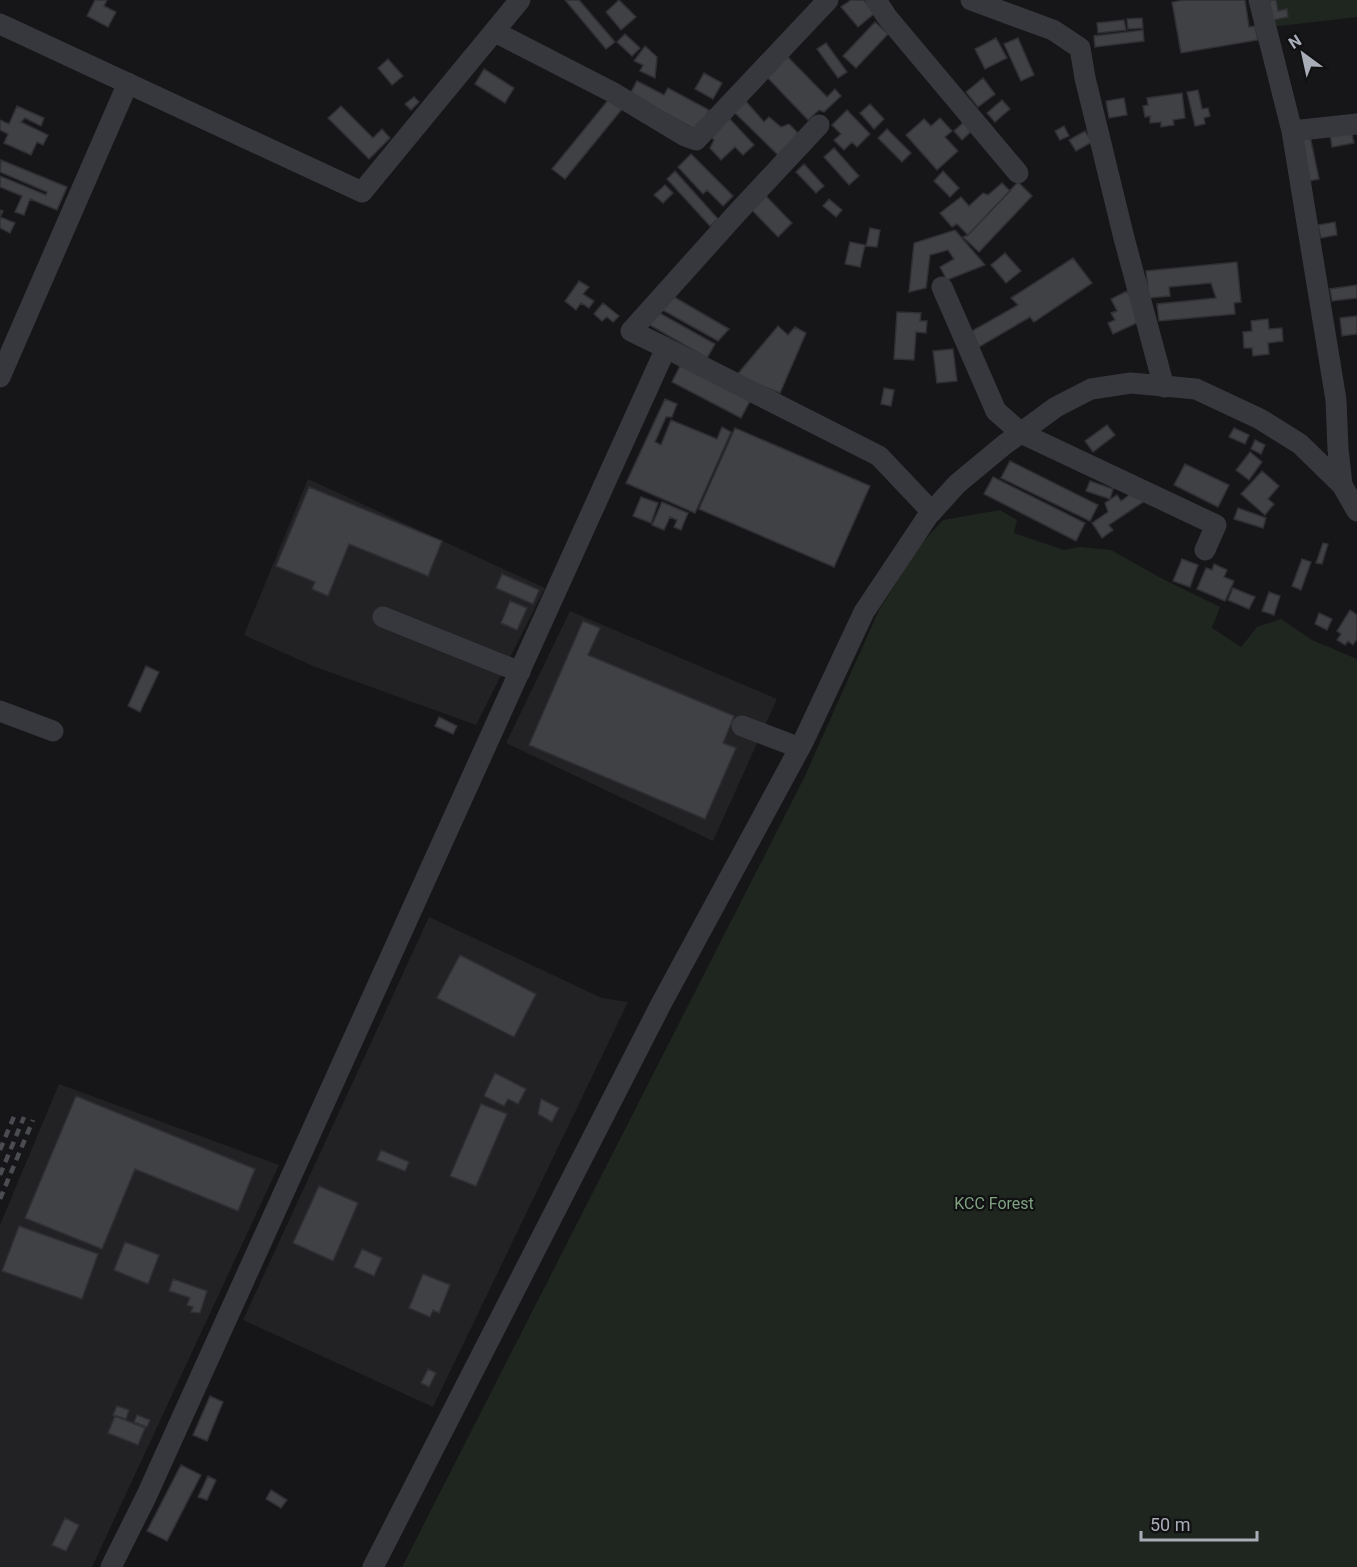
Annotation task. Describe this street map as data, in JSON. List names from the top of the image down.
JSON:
{
  "parks": ["KCC Forest"],
  "scale_bar": "50 m",
  "north": "top left"
}
